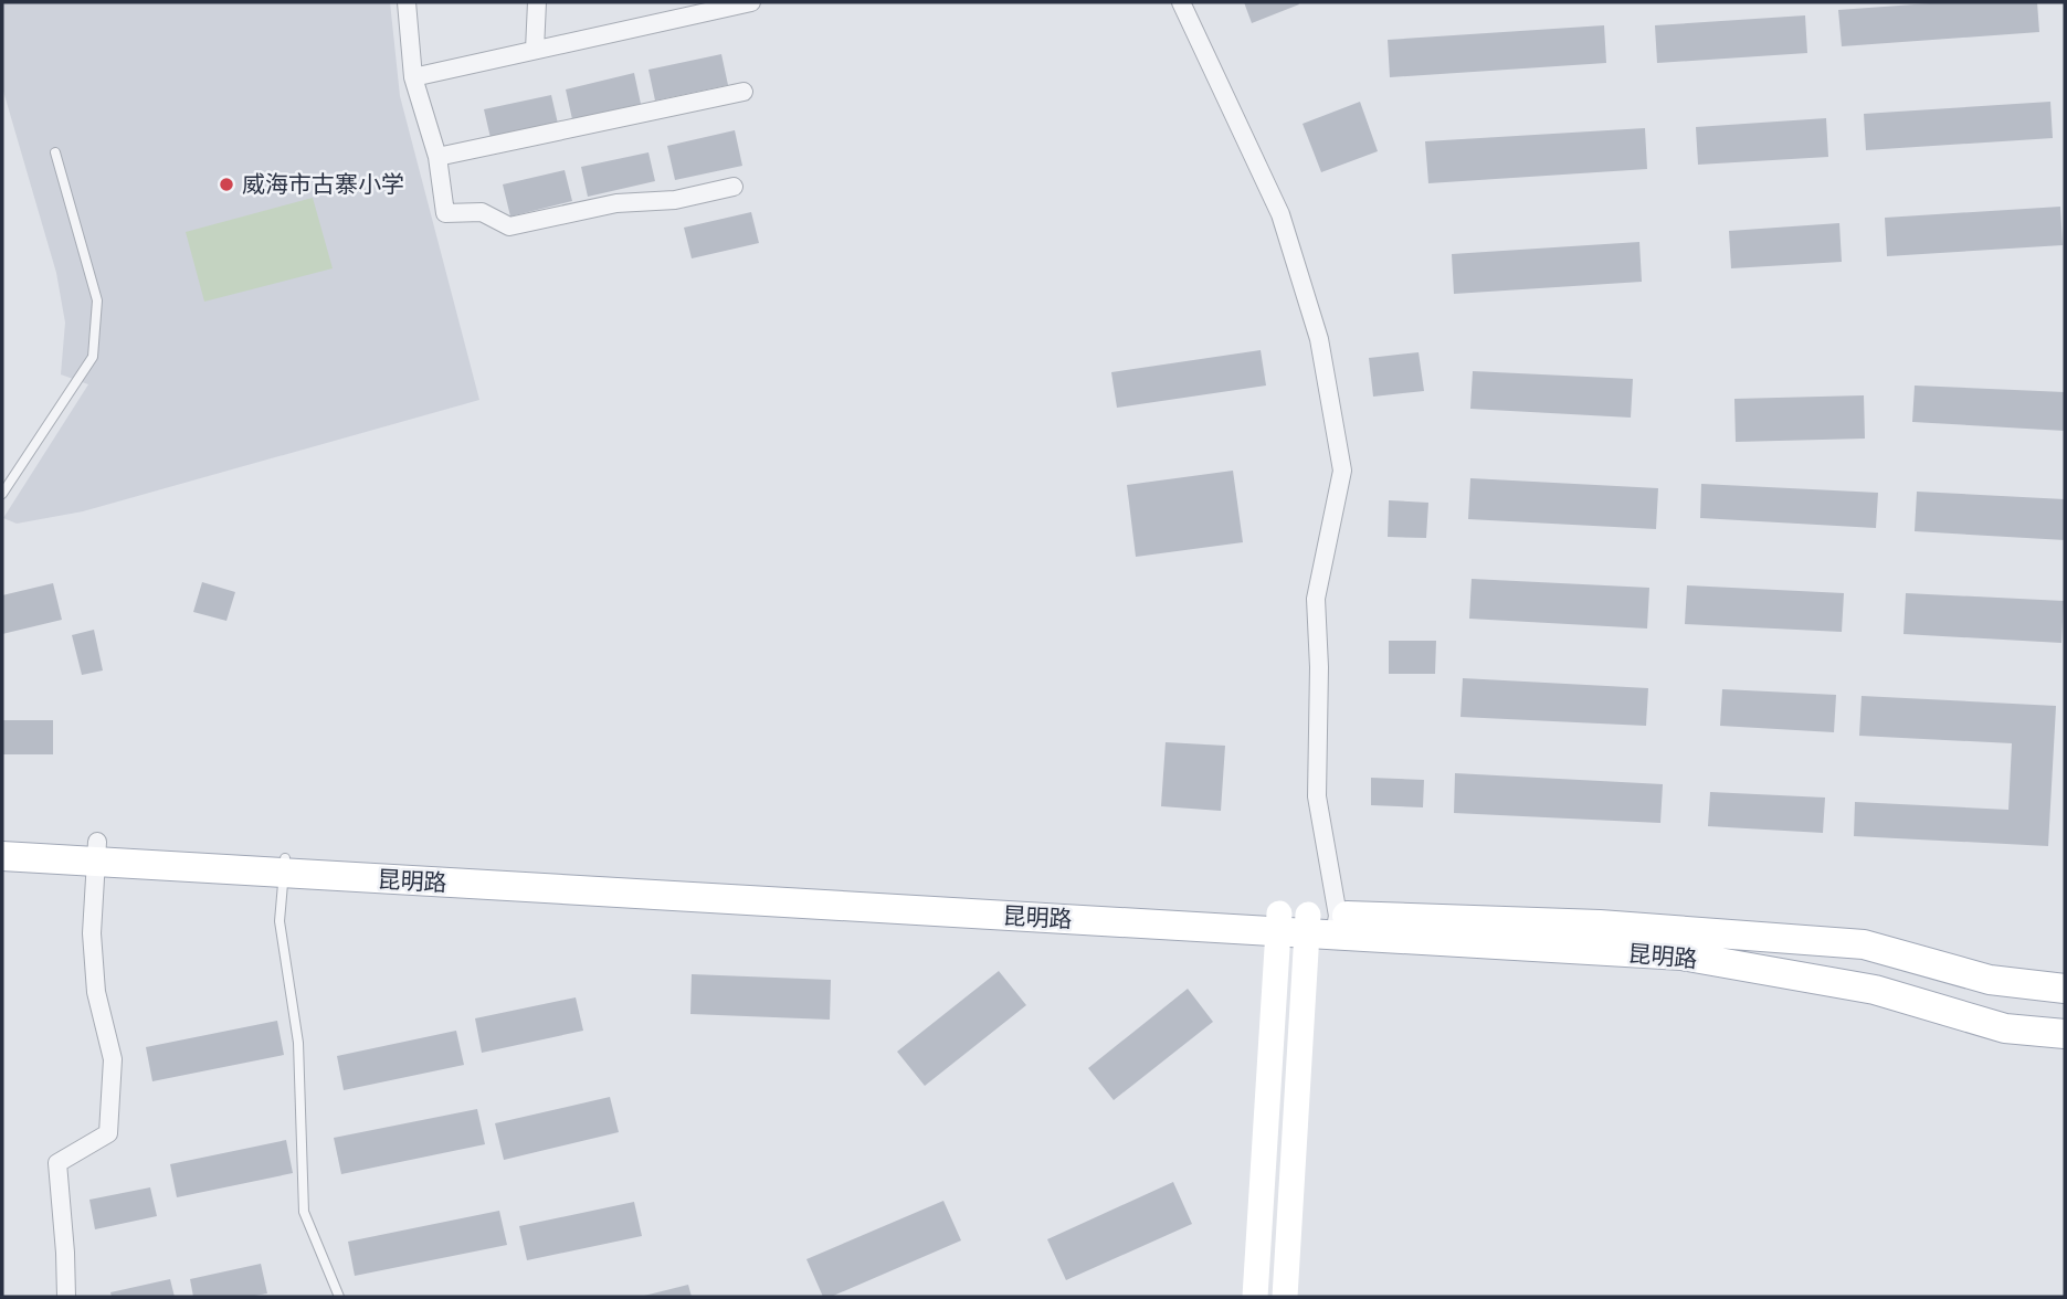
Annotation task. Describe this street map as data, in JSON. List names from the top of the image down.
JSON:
{
  "streets": {
    "main road": ["昆明路"]
  },
  "places": ["威海市古寨小学"]
}
